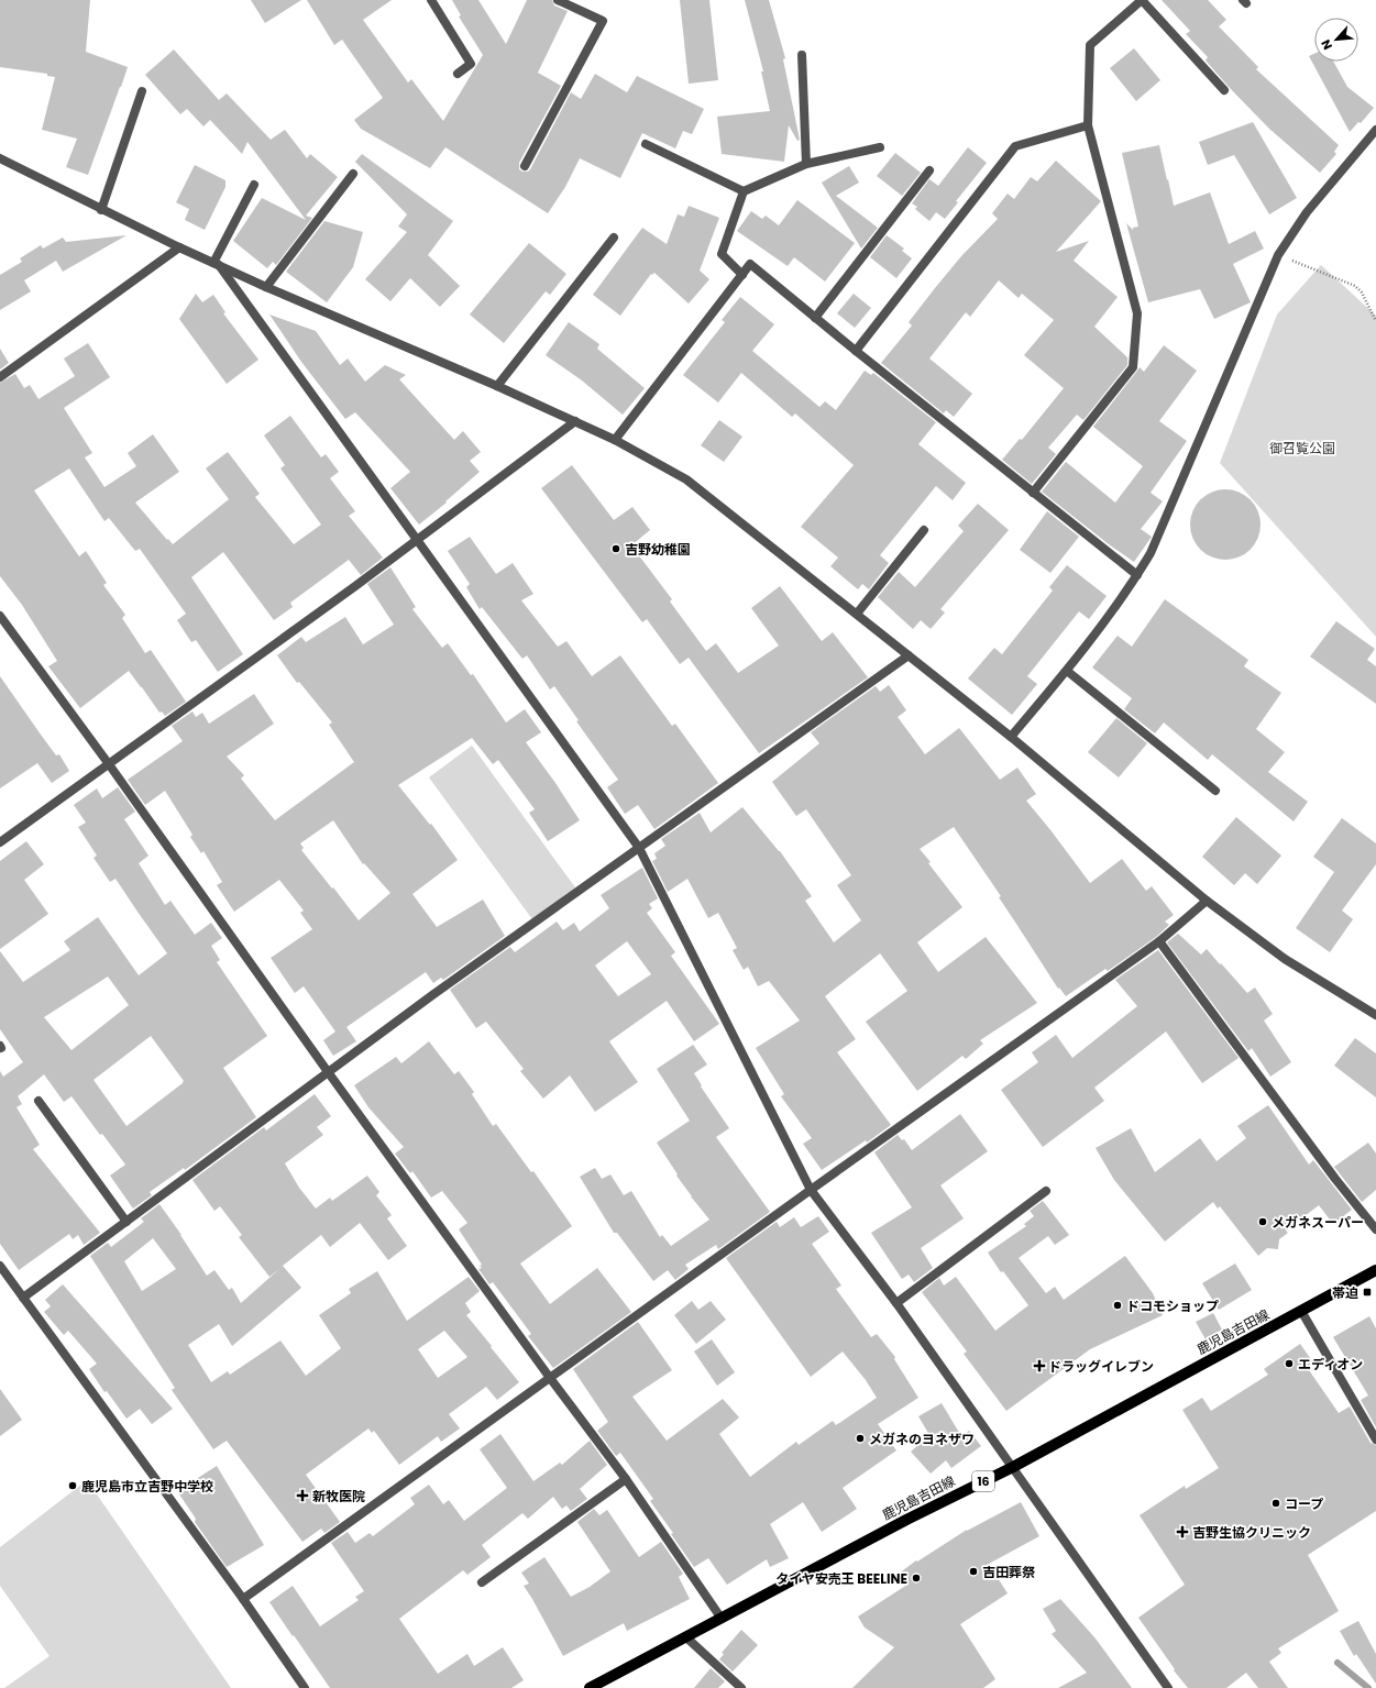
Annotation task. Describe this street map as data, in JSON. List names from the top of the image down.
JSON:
{
  "streets": {
    "main road": ["鹿児島吉田線", "16"]
  },
  "parks": ["御召覧公園"],
  "places": {
    "other": [
      "吉野幼稚園",
      "メガネスーパー",
      "ドコモショップ",
      "エディオン",
      "メガネのヨネザワ",
      "鹿児島市立吉野中学校",
      "コープ",
      "吉田葬祭",
      "タイヤ安売王 BEELINE"
    ],
    "transit": ["帯迫"],
    "health": ["ドラッグイレブン", "新牧医院", "吉野生協クリニック"]
  },
  "north": "bottom left"
}
